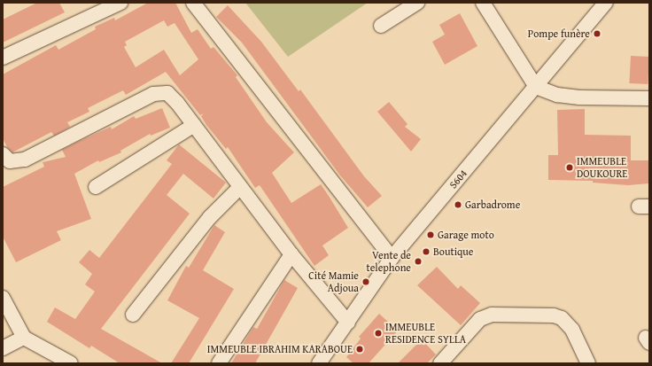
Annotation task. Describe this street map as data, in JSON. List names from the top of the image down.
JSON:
{
  "streets": {
    "street": ["S604"]
  },
  "places": [
    "Pompe funère",
    "IMMEUBLE DOUKOURE",
    "Garbadrome",
    "Garage moto",
    "Boutique",
    "Vente de telephone",
    "Cité Mamie Adjoua",
    "IMMEUBLE RESIDENCE SYLLA",
    "IMMEUBLE IBRAHIM KARABOUE"
  ]
}
